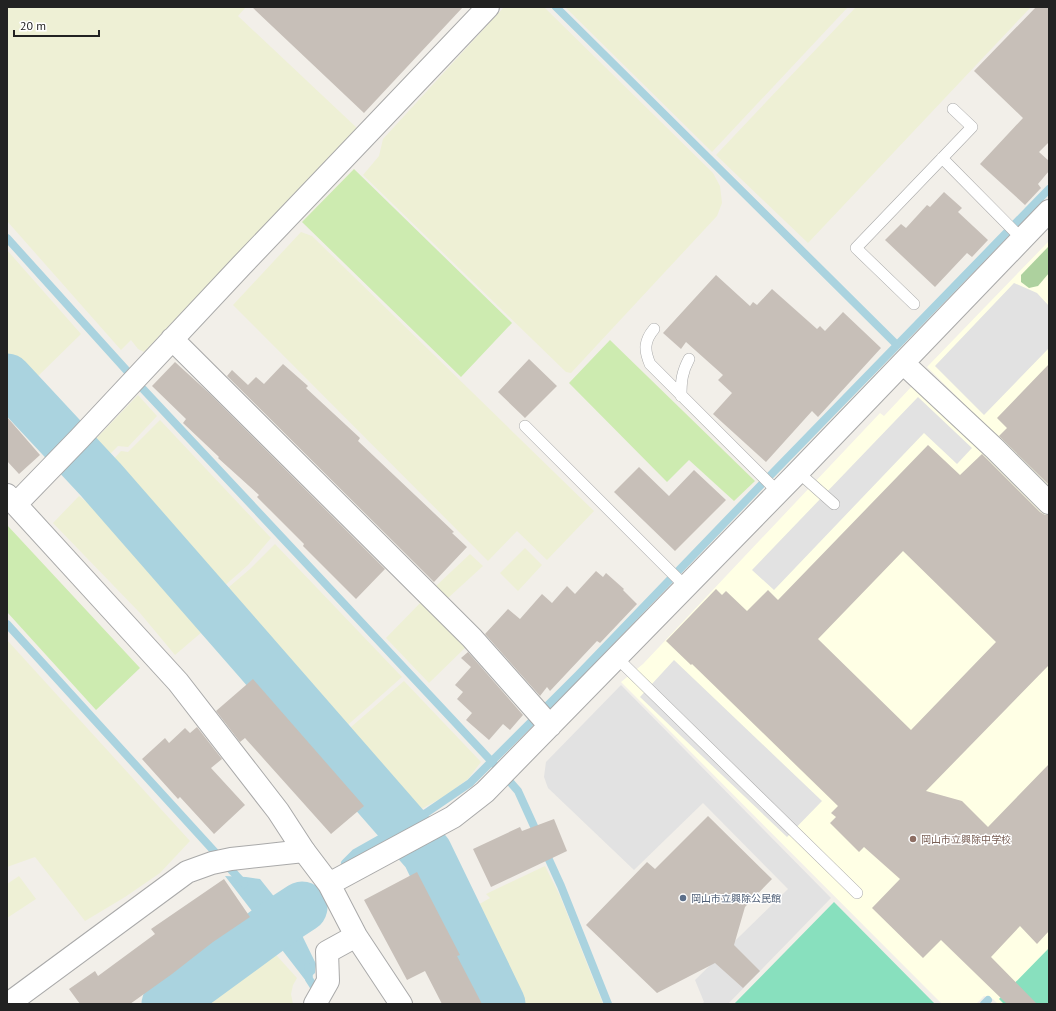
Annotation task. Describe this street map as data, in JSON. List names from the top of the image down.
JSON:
{
  "places": ["岡山市立興除中学校", "岡山市立興除公民館"],
  "scale_bar": "20 m"
}
